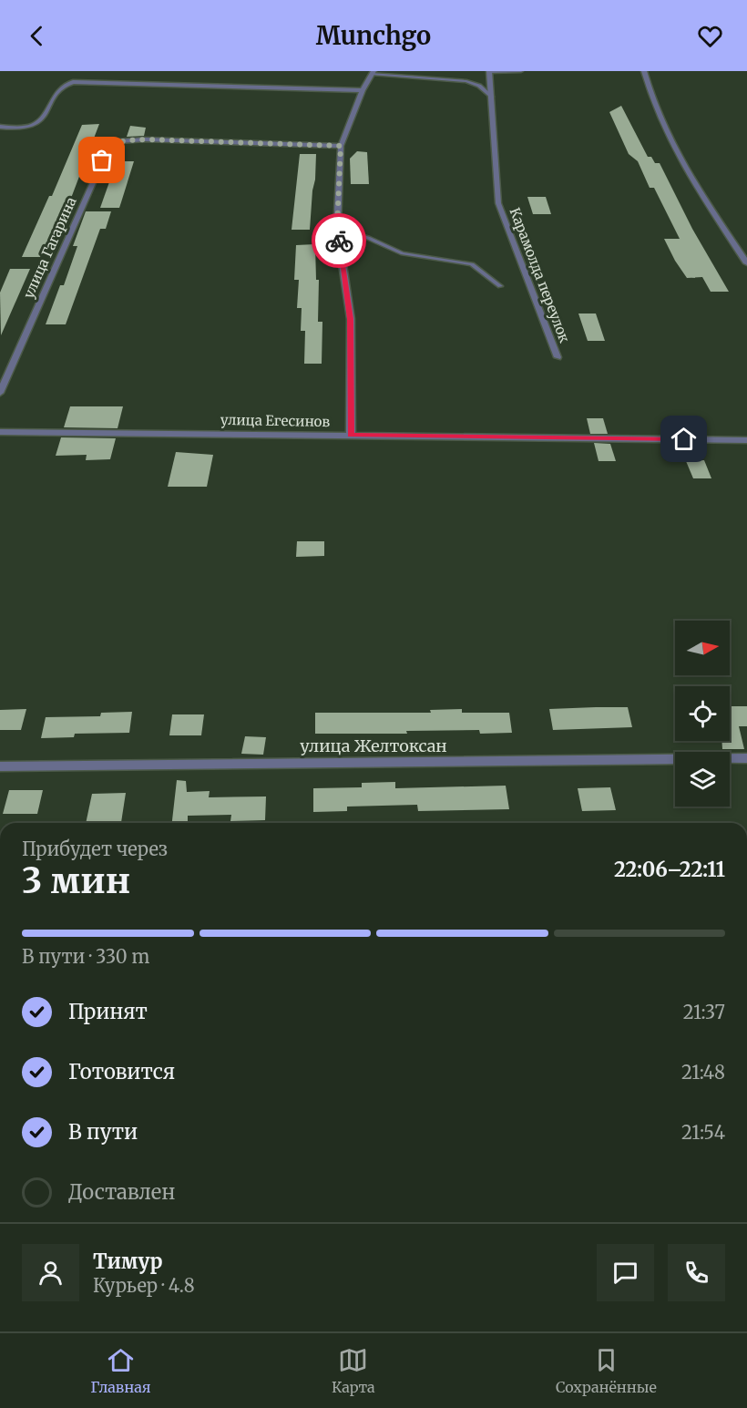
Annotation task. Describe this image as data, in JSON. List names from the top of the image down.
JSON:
{
  "streets": {
    "street": [
      "улица Гагарина",
      "Карамолда переулок",
      "улица Егесинов",
      "улица Желтоксан"
    ]
  },
  "north": "right",
  "page": {
    "header": "Munchgo",
    "heading": ["3 мин", "Прибудет через", "22:06–22:11"],
    "panel": ["Тимур", "Курьер · 4.8"],
    "bar": "В пути · 330 m",
    "list": [
      ["Принят", "21:37"],
      ["Готовится", "21:48"],
      ["В пути", "21:54"],
      "Доставлен"
    ],
    "tabs": ["Главная", "Карта", "Сохранённые"]
  }
}
